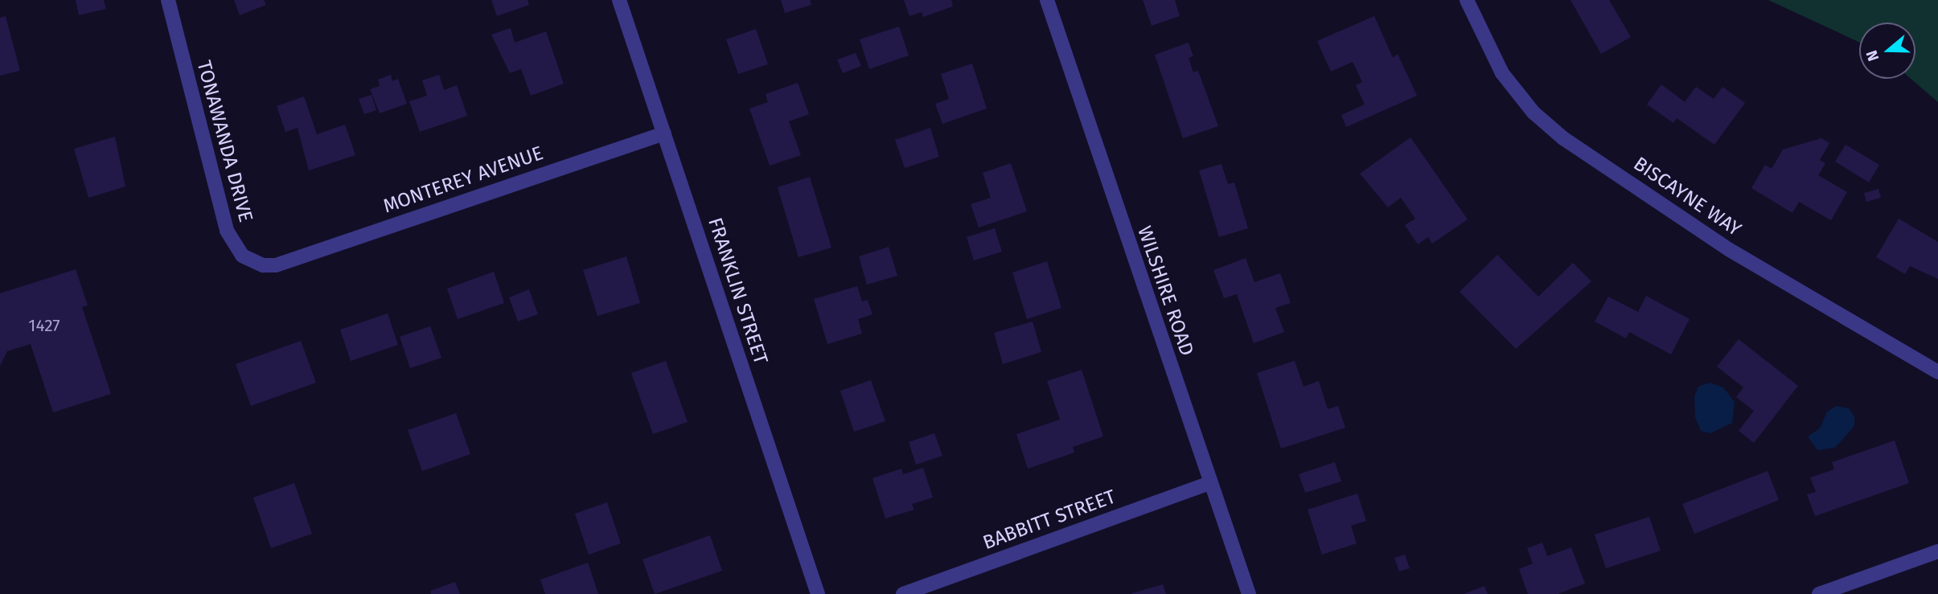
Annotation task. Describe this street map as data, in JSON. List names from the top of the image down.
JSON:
{
  "streets": {
    "street": [
      "TONAWANDA DRIVE",
      "MONTEREY AVENUE",
      "BISCAYNE WAY",
      "FRANKLIN STREET",
      "WILSHIRE ROAD",
      "BABBITT STREET"
    ]
  },
  "crossings": [
    ["TONAWANDA DRIVE", "MONTEREY AVENUE"],
    ["MONTEREY AVENUE", "FRANKLIN STREET"],
    ["WILSHIRE ROAD", "BABBITT STREET"]
  ],
  "house_numbers": ["1427"],
  "north": "left"
}
